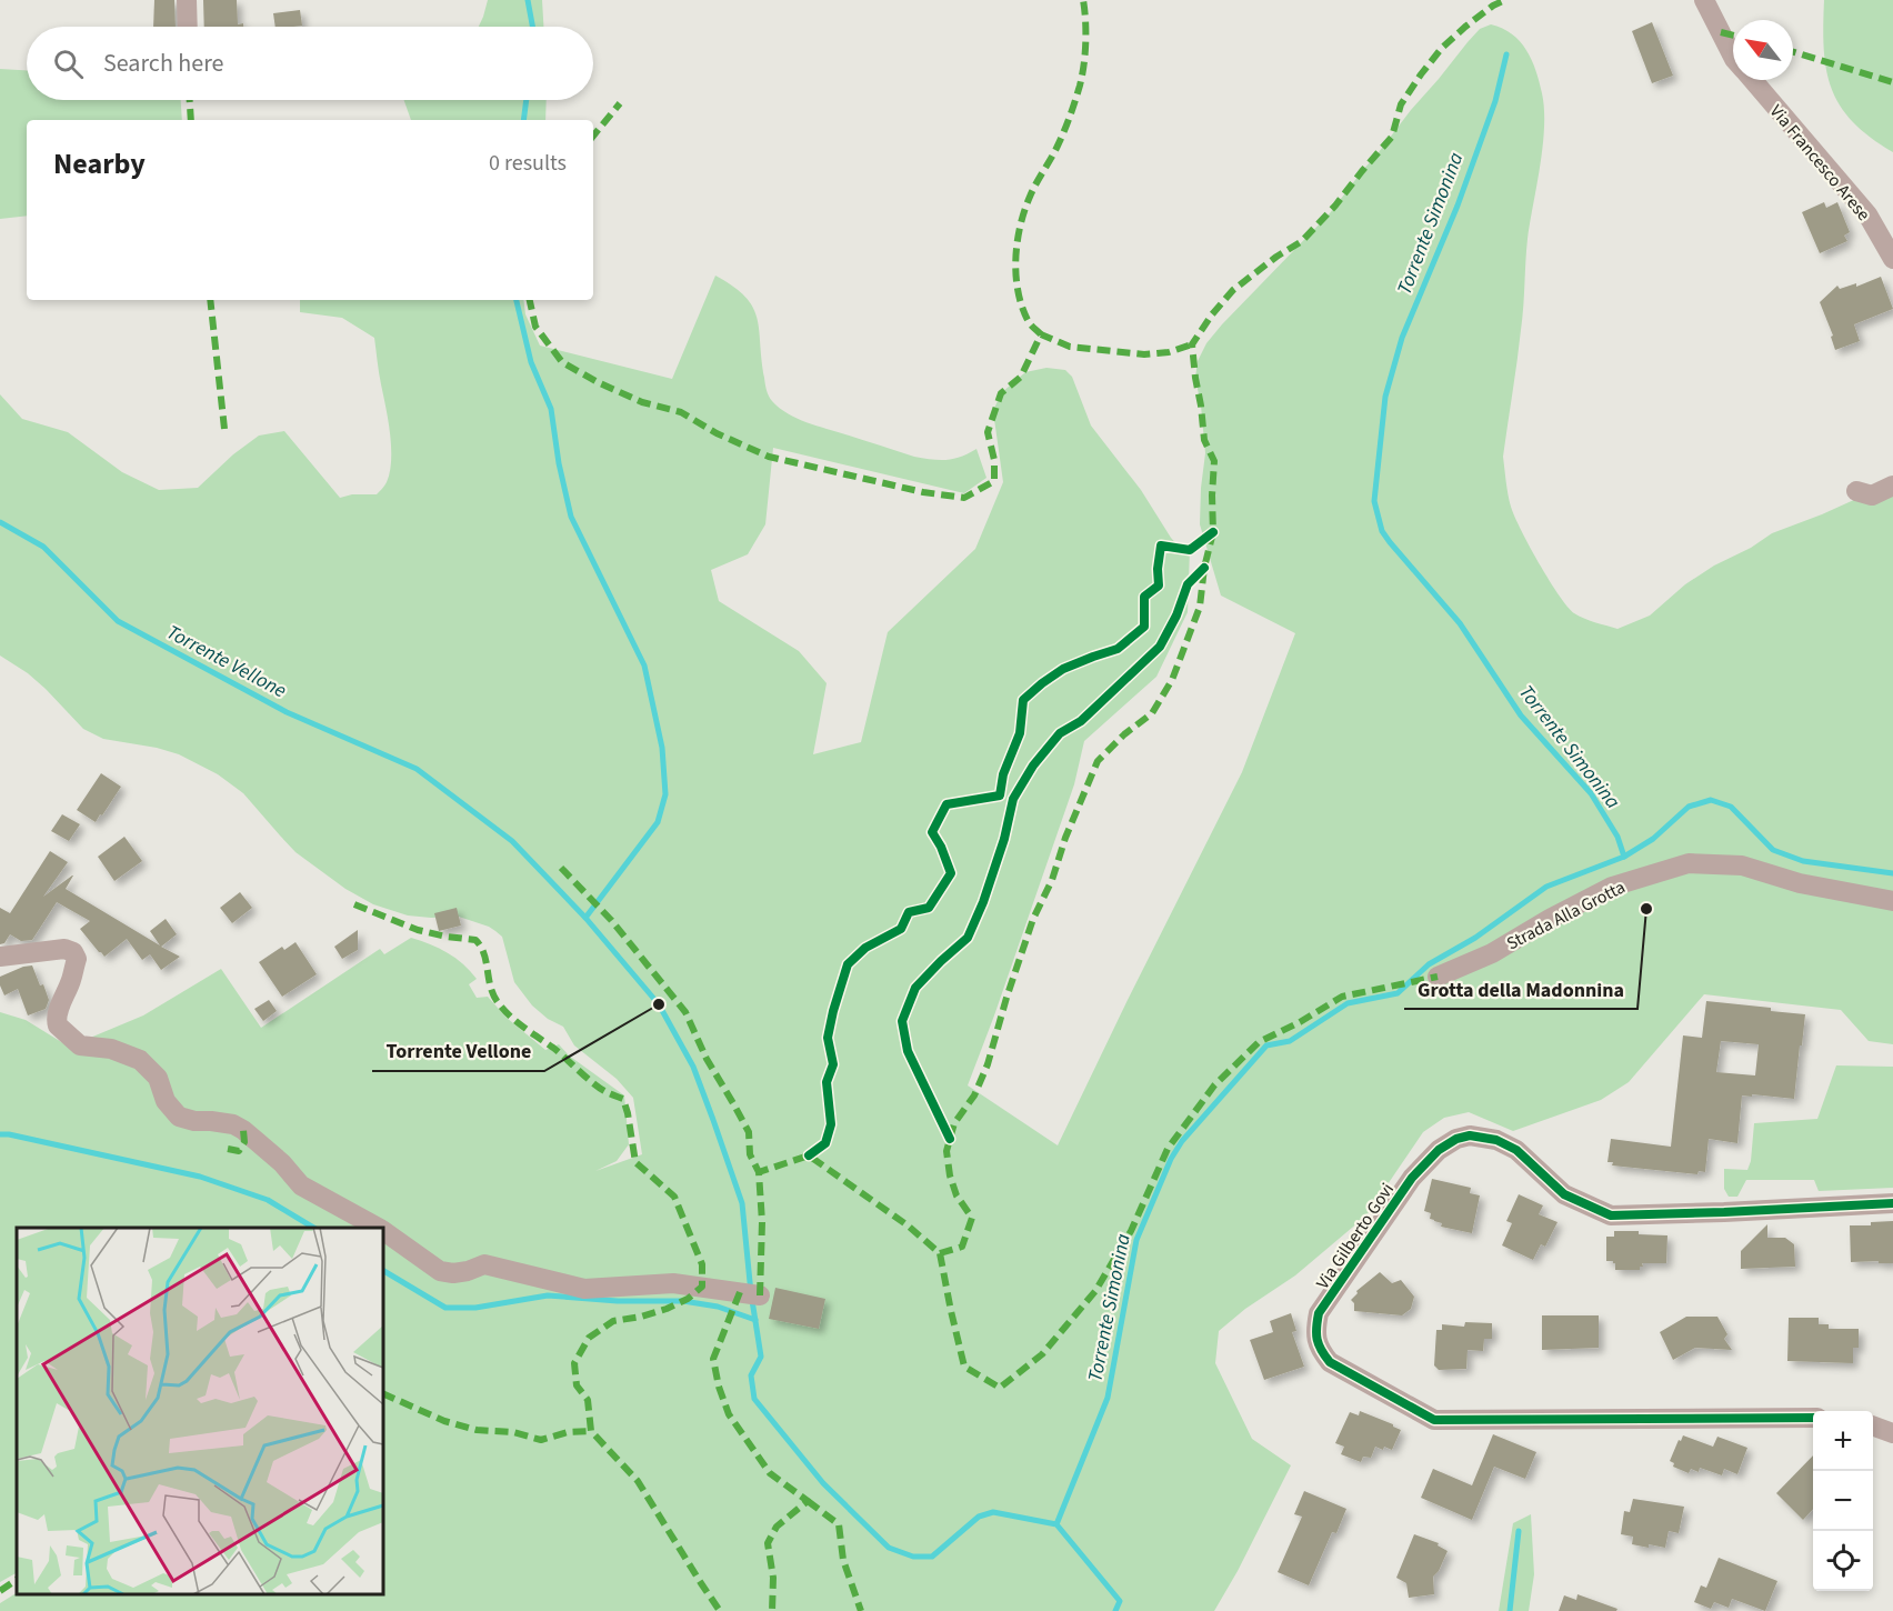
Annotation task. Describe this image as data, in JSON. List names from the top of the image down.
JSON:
{
  "streets": {
    "street": ["Via Francesco Arese", "Strada Alla Grotta", "Via Gilberto Govi"]
  },
  "water": ["Torrente Simonina", "Torrente Vellone"],
  "places": ["Grotta della Madonnina", "Torrente Vellone"],
  "north": "top left",
  "page": {
    "search": "Search here",
    "heading": ["Nearby", "0 results"],
    "map_buttons": ["+", "−"]
  }
}
